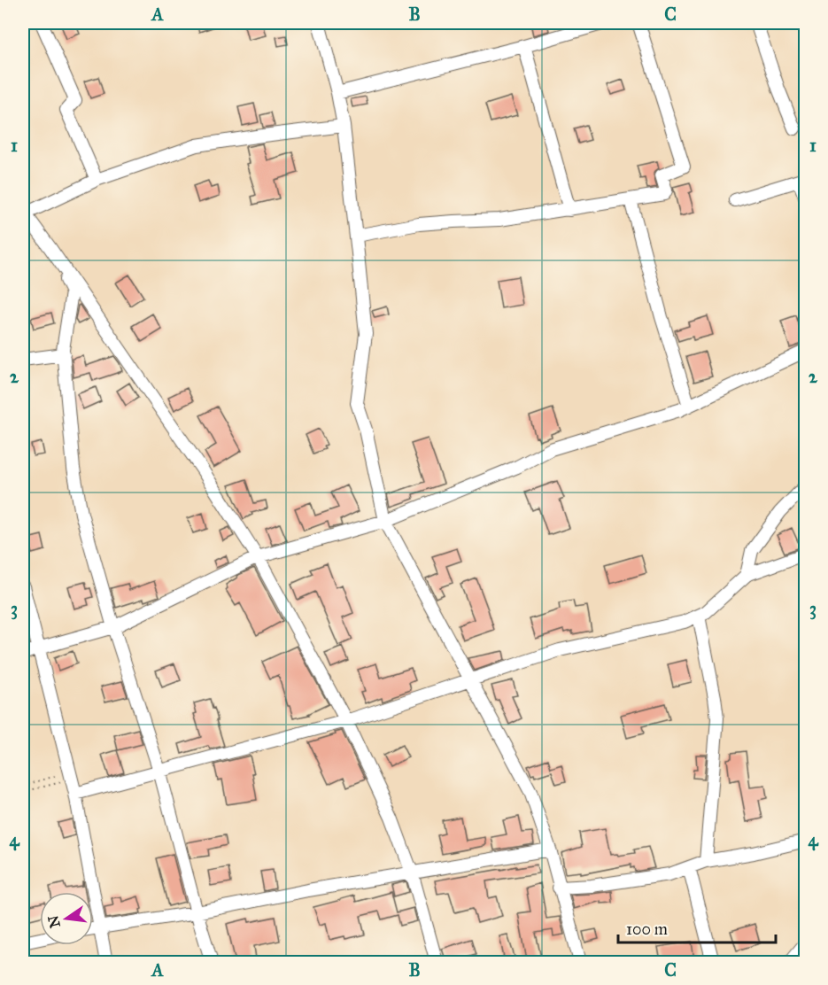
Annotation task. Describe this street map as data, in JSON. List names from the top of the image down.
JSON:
{
  "scale_bar": "100 m",
  "north": "left",
  "grid": {
    "columns": ["A", "B", "C"],
    "rows": [
      "1",
      "2",
      "3",
      "4"
    ]
  }
}
